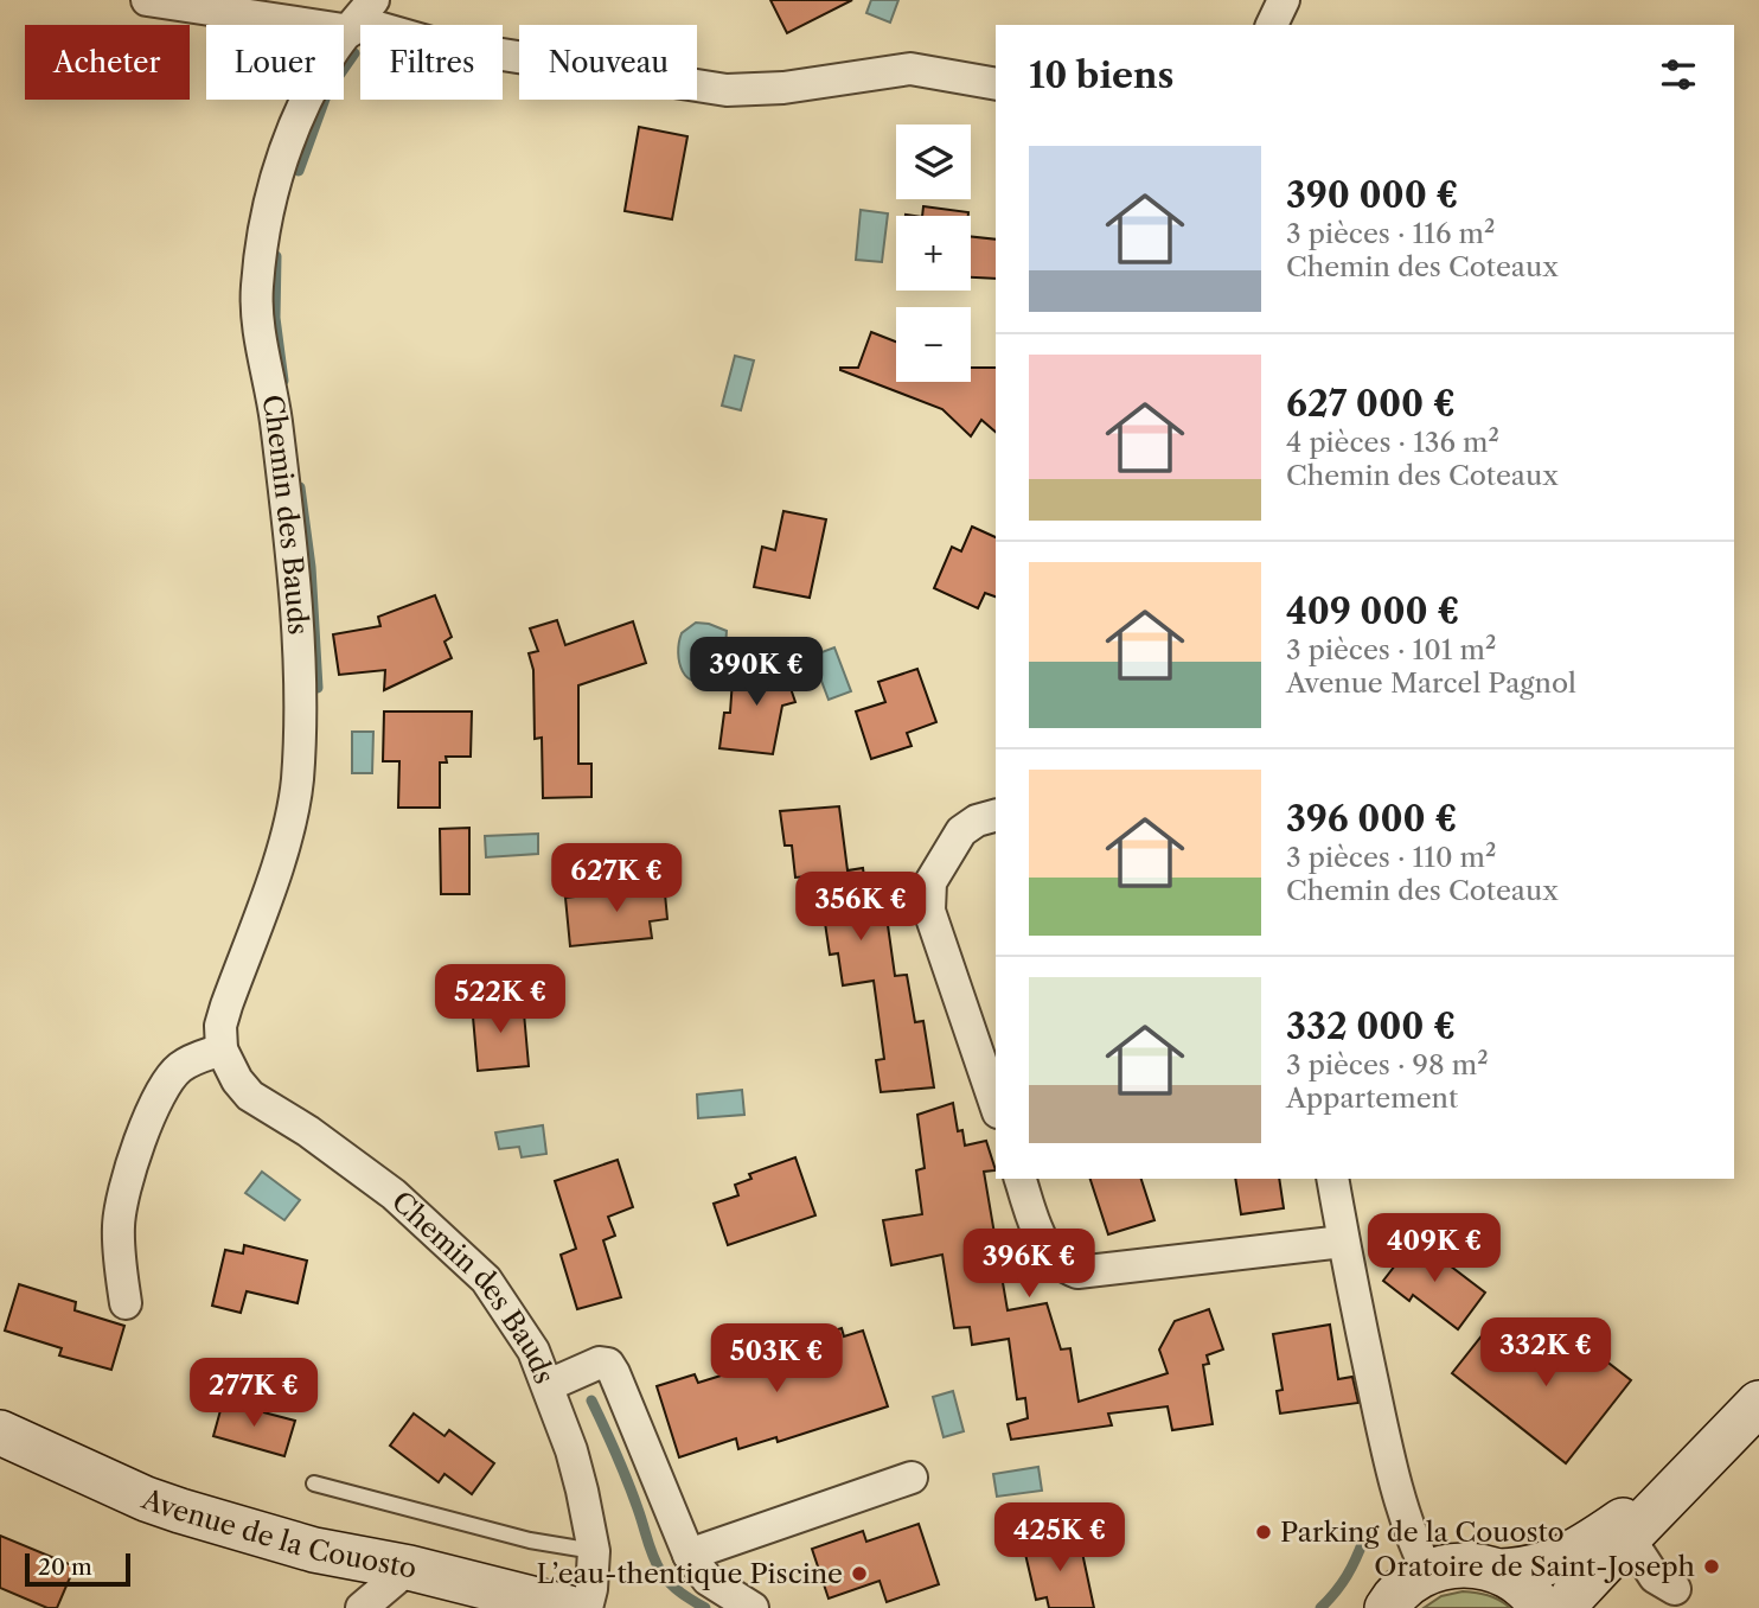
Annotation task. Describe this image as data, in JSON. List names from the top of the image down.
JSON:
{
  "streets": {
    "main road": ["Avenue de la Couosto"],
    "street": ["Chemin des Bauds"]
  },
  "crossings": [
    ["Chemin des Bauds", "Avenue de la Couosto"]
  ],
  "places": ["Parking de la Couosto", "Oratoire de Saint-Joseph", "L’eau-thentique Piscine"],
  "scale_bar": "20 m",
  "page": {
    "chip": [
      "Acheter",
      "Louer",
      "Filtres",
      "Nouveau"
    ],
    "heading": "10 biens",
    "map_buttons": ["+", "−"],
    "list": [
      {
        "name": "390 000 €",
        "note": "3 pièces · 116 m² · Chemin des Coteaux"
      },
      {
        "name": "627 000 €",
        "note": "4 pièces · 136 m² · Chemin des Coteaux"
      },
      {
        "name": "409 000 €",
        "note": "3 pièces · 101 m² · Avenue Marcel Pagnol"
      },
      {
        "name": "396 000 €",
        "note": "3 pièces · 110 m² · Chemin des Coteaux"
      },
      {
        "name": "332 000 €",
        "note": "3 pièces · 98 m² · Appartement"
      }
    ],
    "price": [
      "390K €",
      "627K €",
      "356K €",
      "522K €",
      "409K €",
      "396K €",
      "332K €",
      "503K €",
      "277K €",
      "425K €"
    ],
    "scale": "20 m"
  }
}
